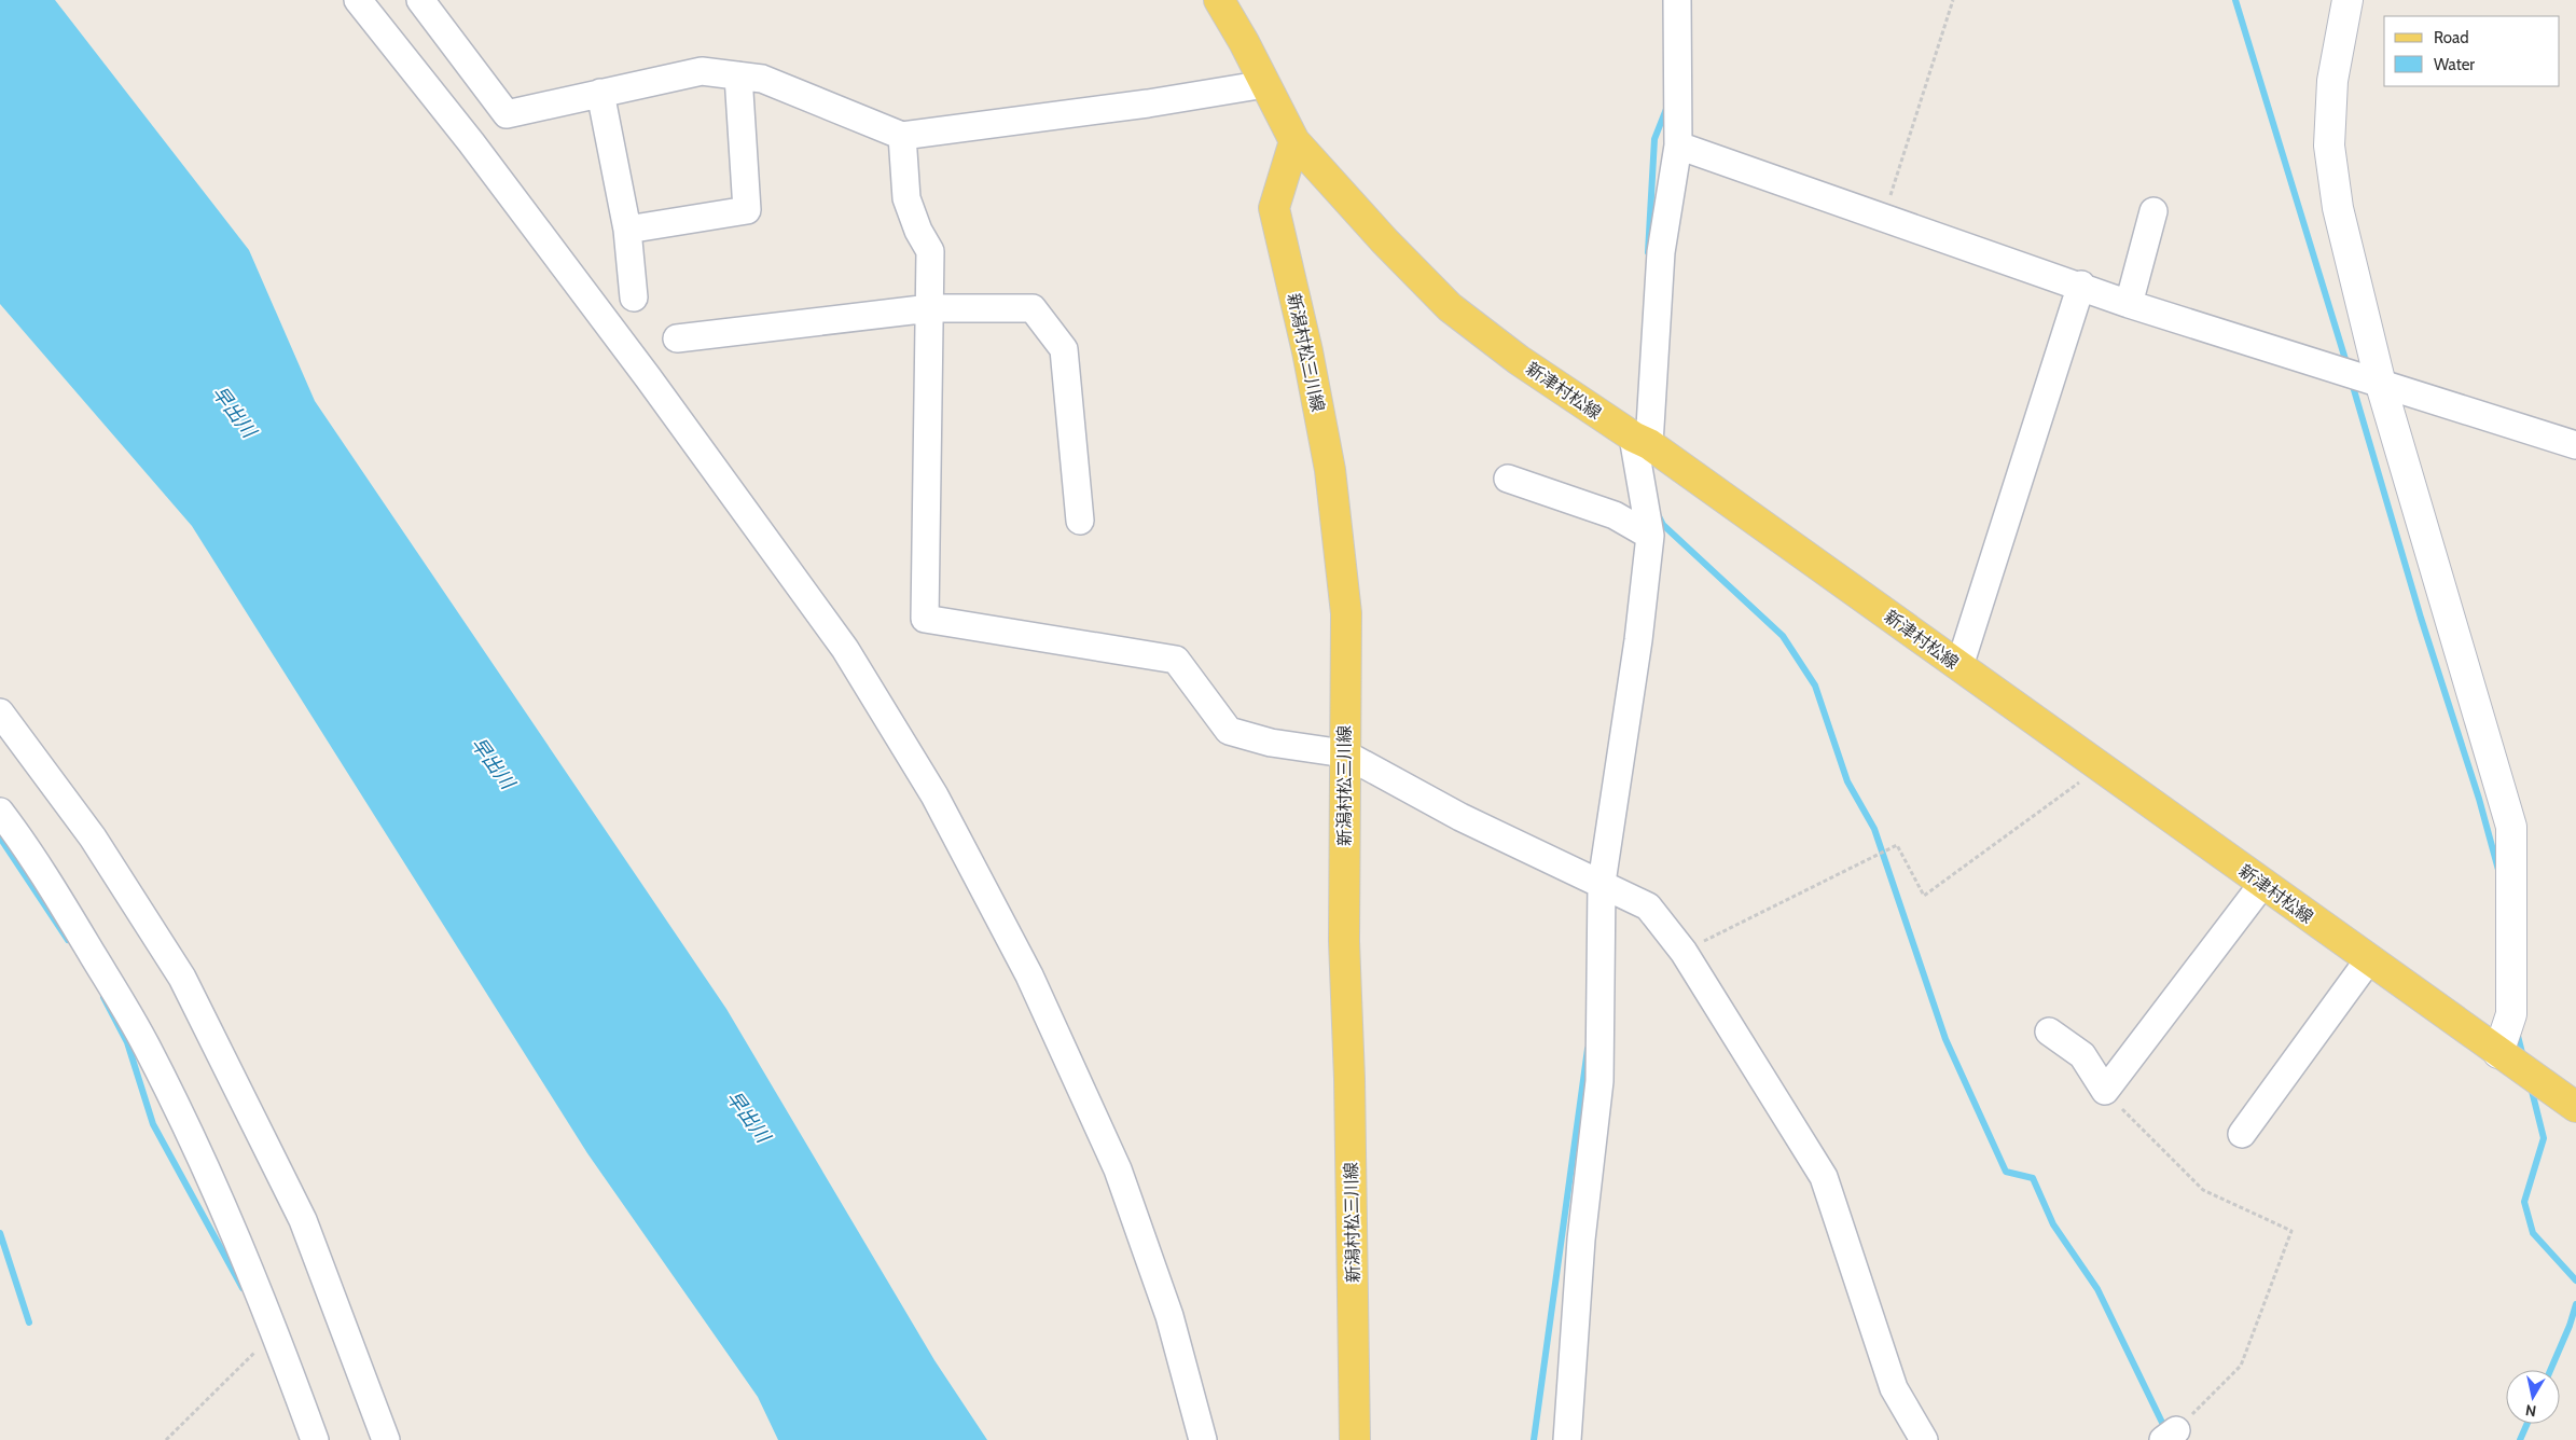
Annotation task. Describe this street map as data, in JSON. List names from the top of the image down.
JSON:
{
  "streets": {
    "main road": ["新潟村松三川線", "新津村松線"]
  },
  "crossings": [
    ["新潟村松三川線", "新津村松線"]
  ],
  "water": ["早出川"],
  "legend": ["Road", "Water"],
  "north": "bottom"
}
